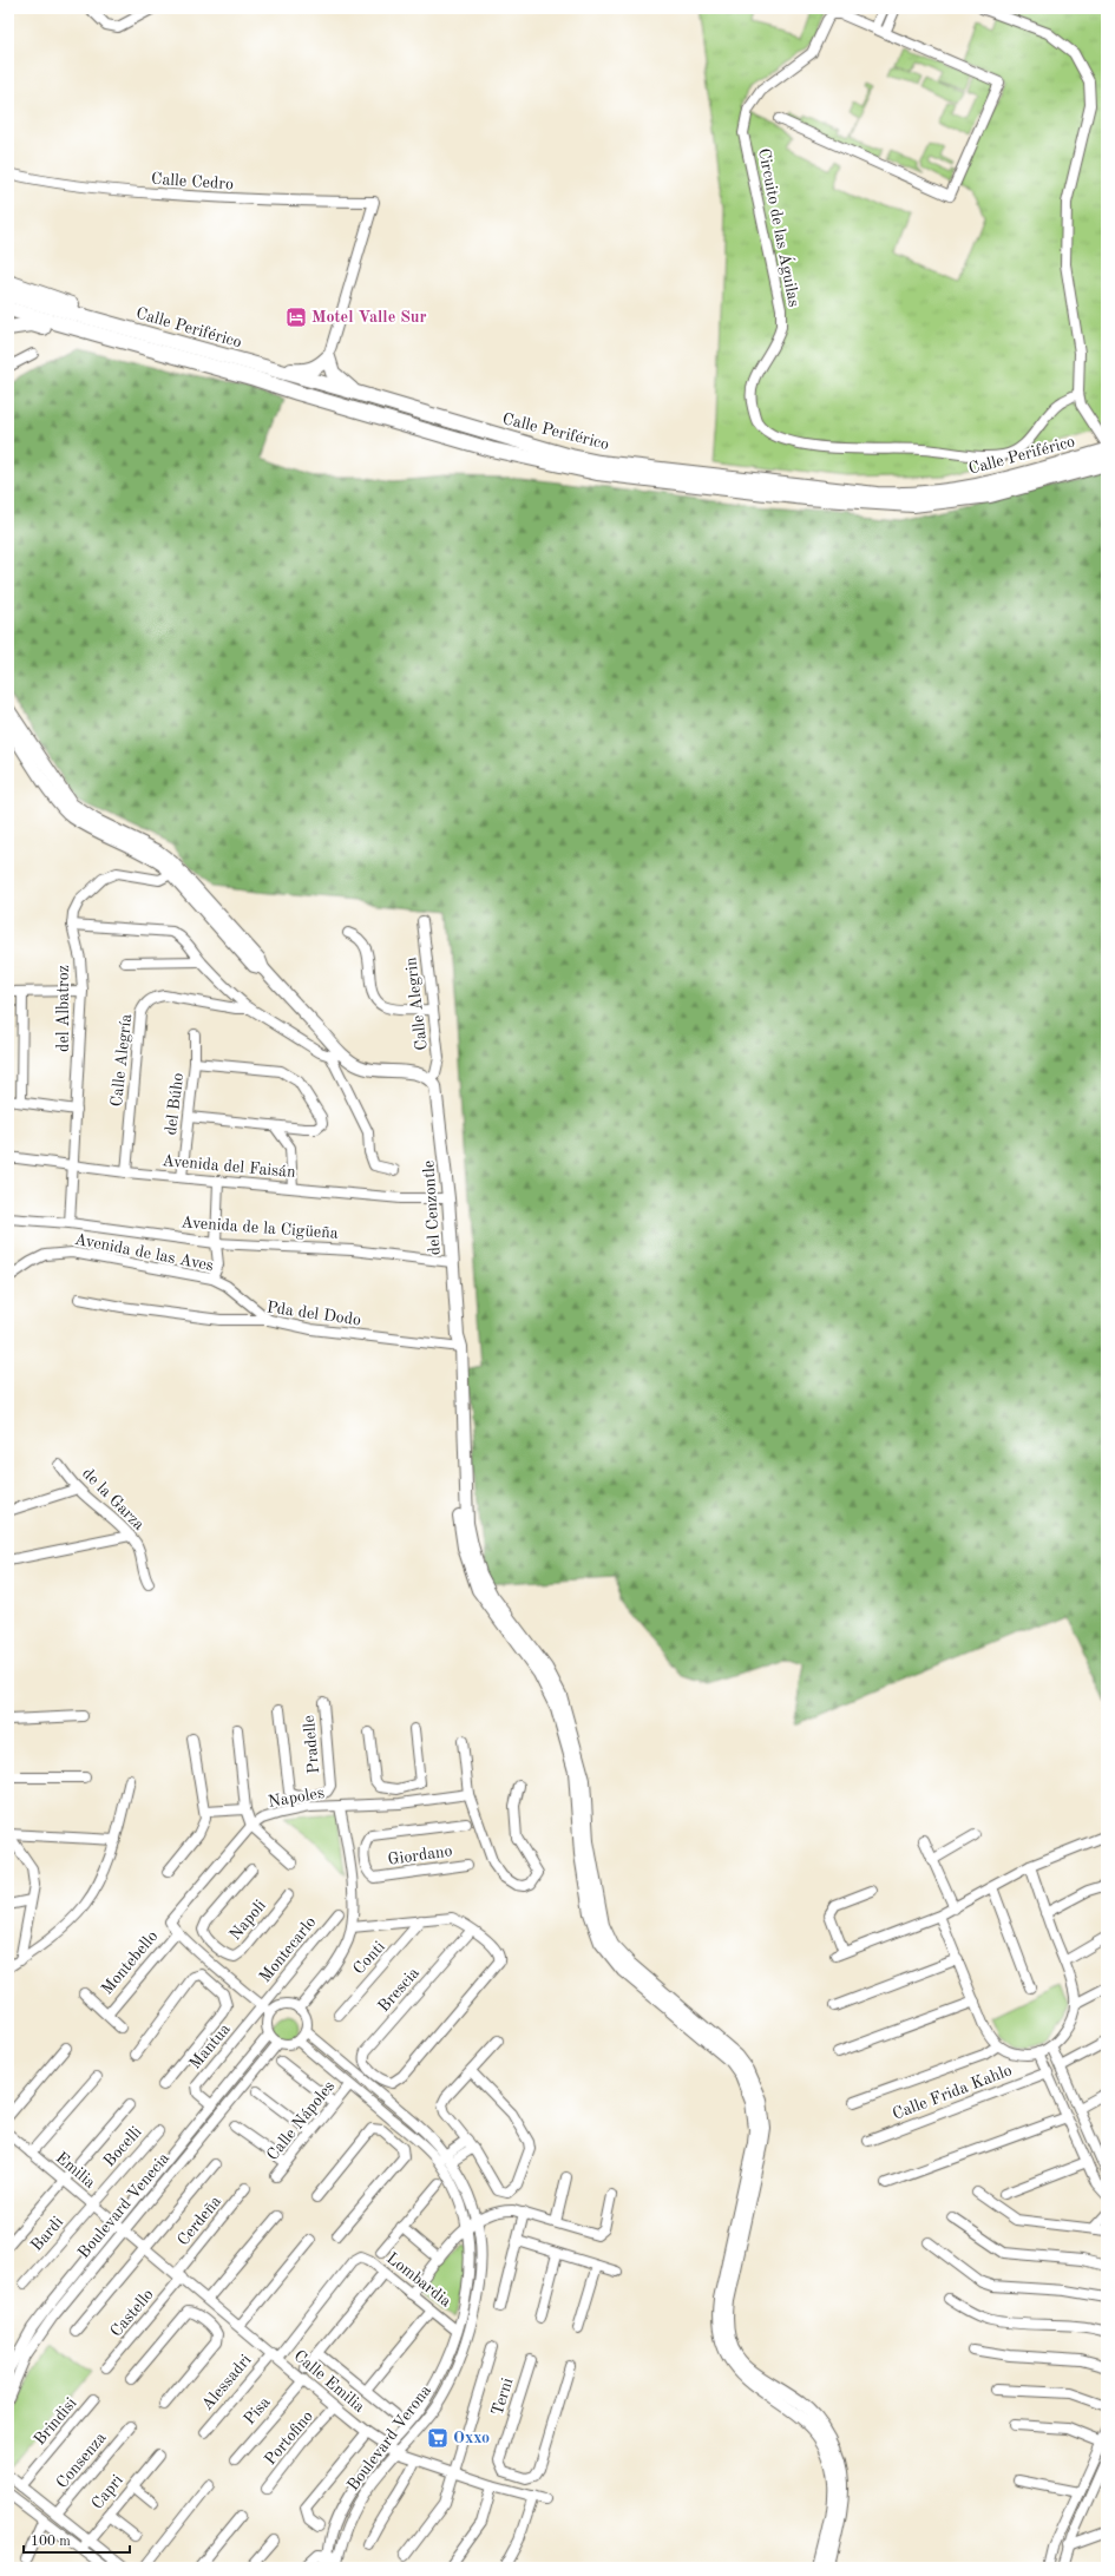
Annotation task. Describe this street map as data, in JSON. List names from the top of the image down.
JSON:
{
  "streets": {
    "highway": ["Calle Periférico"],
    "main road": ["del Cenzontle"],
    "street": [
      "Calle Cedro",
      "Circuito de las Águilas",
      "Calle Alegrin",
      "del Albatroz",
      "Calle Alegría",
      "del Búho",
      "Avenida del Faisán",
      "Avenida de la Cigüeña",
      "Avenida de las Aves",
      "Pda del Dodo",
      "de la Garza",
      "Pradelle",
      "Napoles",
      "Giordano",
      "Napoli",
      "Montecarlo",
      "Conti",
      "Montebello",
      "Brescia",
      "Mantua",
      "Calle Frida Kahlo",
      "Calle Nápoles",
      "Bocelli",
      "Emilia",
      "Boulevard Venecia",
      "Cerdeña",
      "Bardi",
      "Lombardia",
      "Castello",
      "Calle Emilia",
      "Alessadri",
      "Terni",
      "Pisa",
      "Brindisi",
      "Portofino",
      "Boulevard Verona",
      "Consenza",
      "Capri"
    ]
  },
  "crossings": [
    ["Calle Alegrin", "del Cenzontle"],
    ["del Albatroz", "Avenida del Faisán"],
    ["del Albatroz", "Avenida de la Cigüeña"],
    ["Calle Alegría", "Avenida del Faisán"],
    ["del Búho", "Avenida del Faisán"],
    ["Avenida del Faisán", "del Cenzontle"],
    ["del Cenzontle", "Avenida de la Cigüeña"],
    ["del Cenzontle", "Pda del Dodo"],
    ["Avenida de las Aves", "Pda del Dodo"],
    ["Napoles", "Montebello"],
    ["Montecarlo", "Mantua"],
    ["Montecarlo", "Boulevard Venecia"],
    ["Montecarlo", "Boulevard Verona"],
    ["Conti", "Brescia"],
    ["Mantua", "Boulevard Venecia"],
    ["Mantua", "Boulevard Verona"],
    ["Calle Nápoles", "Boulevard Verona"],
    ["Bocelli", "Emilia"],
    ["Bocelli", "Bardi"],
    ["Emilia", "Boulevard Venecia"],
    ["Emilia", "Bardi"],
    ["Emilia", "Calle Emilia"],
    ["Boulevard Venecia", "Calle Emilia"],
    ["Boulevard Venecia", "Boulevard Verona"],
    ["Cerdeña", "Castello"],
    ["Cerdeña", "Calle Emilia"],
    ["Lombardia", "Alessadri"],
    ["Lombardia", "Boulevard Verona"],
    ["Castello", "Calle Emilia"],
    ["Calle Emilia", "Alessadri"],
    ["Calle Emilia", "Pisa"],
    ["Calle Emilia", "Portofino"],
    ["Calle Emilia", "Boulevard Verona"]
  ],
  "places": {
    "hotel": ["Motel Valle Sur"],
    "supermarket": ["Oxxo"]
  },
  "scale_bar": "100 m"
}
